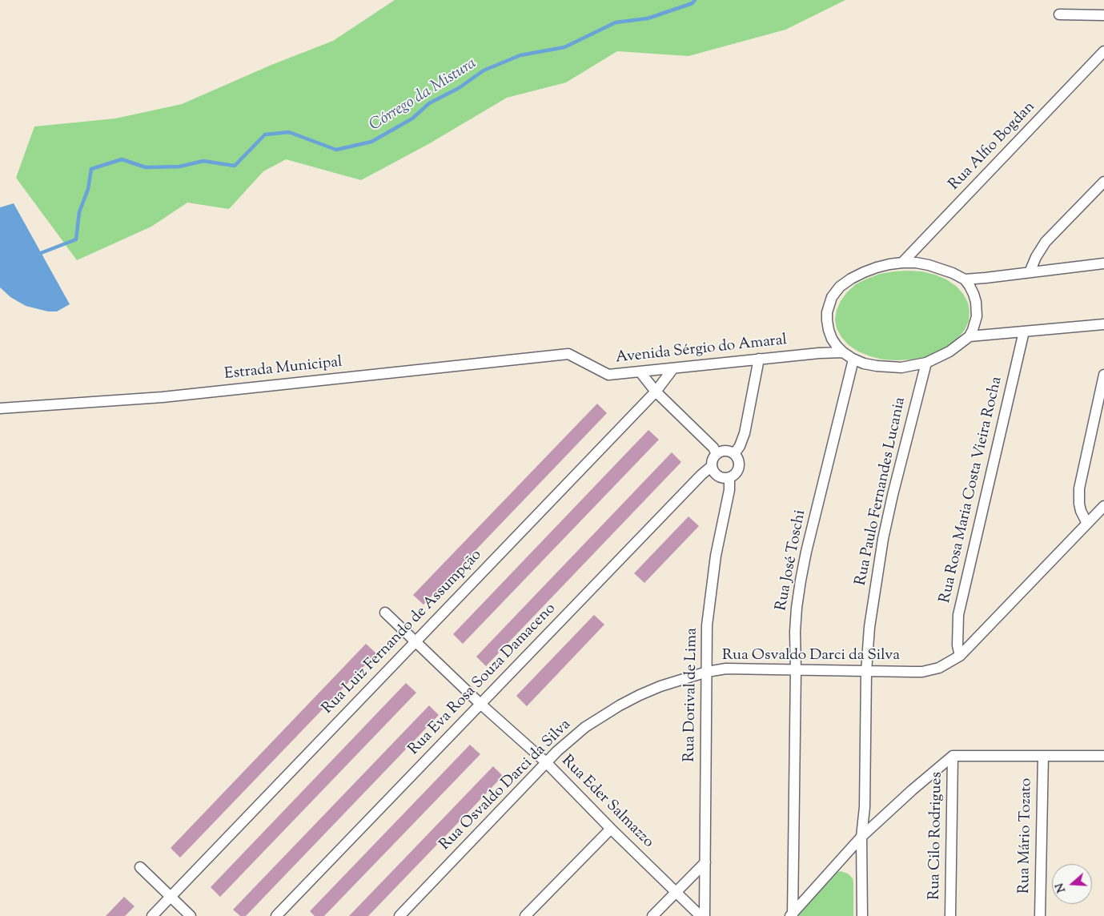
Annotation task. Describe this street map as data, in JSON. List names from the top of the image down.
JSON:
{
  "streets": {
    "street": [
      "Rua Alfio Bogdan",
      "Avenida Sérgio do Amaral",
      "Estrada Municipal",
      "Rua Rosa Maria Costa Vieira Rocha",
      "Rua Paulo Fernandes Lucania",
      "Rua José Toschi",
      "Rua Luiz Fernando de Assumpção",
      "Rua Osvaldo Darci da Silva",
      "Rua Eva Rosa Souza Damaceno",
      "Rua Dorival de Lima",
      "Rua Eder Salmazzo",
      "Rua Cilo Rodrigues",
      "Rua Mário Tozato"
    ]
  },
  "crossings": [
    ["Rua Alfio Bogdan", "Avenida Sérgio do Amaral"],
    ["Rua Alfio Bogdan", "Rua Paulo Fernandes Lucania"],
    ["Rua Alfio Bogdan", "Rua José Toschi"],
    ["Avenida Sérgio do Amaral", "Estrada Municipal"],
    ["Avenida Sérgio do Amaral", "Rua Paulo Fernandes Lucania"],
    ["Avenida Sérgio do Amaral", "Rua José Toschi"],
    ["Avenida Sérgio do Amaral", "Rua Luiz Fernando de Assumpção"],
    ["Rua Rosa Maria Costa Vieira Rocha", "Rua Osvaldo Darci da Silva"],
    ["Rua Paulo Fernandes Lucania", "Rua José Toschi"],
    ["Rua Paulo Fernandes Lucania", "Rua Osvaldo Darci da Silva"],
    ["Rua José Toschi", "Rua Osvaldo Darci da Silva"],
    ["Rua Luiz Fernando de Assumpção", "Rua Eder Salmazzo"],
    ["Rua Osvaldo Darci da Silva", "Rua Dorival de Lima"],
    ["Rua Osvaldo Darci da Silva", "Rua Eder Salmazzo"],
    ["Rua Eva Rosa Souza Damaceno", "Rua Dorival de Lima"],
    ["Rua Eva Rosa Souza Damaceno", "Rua Eder Salmazzo"]
  ],
  "water": ["Córrego da Mistura"],
  "north": "left"
}
